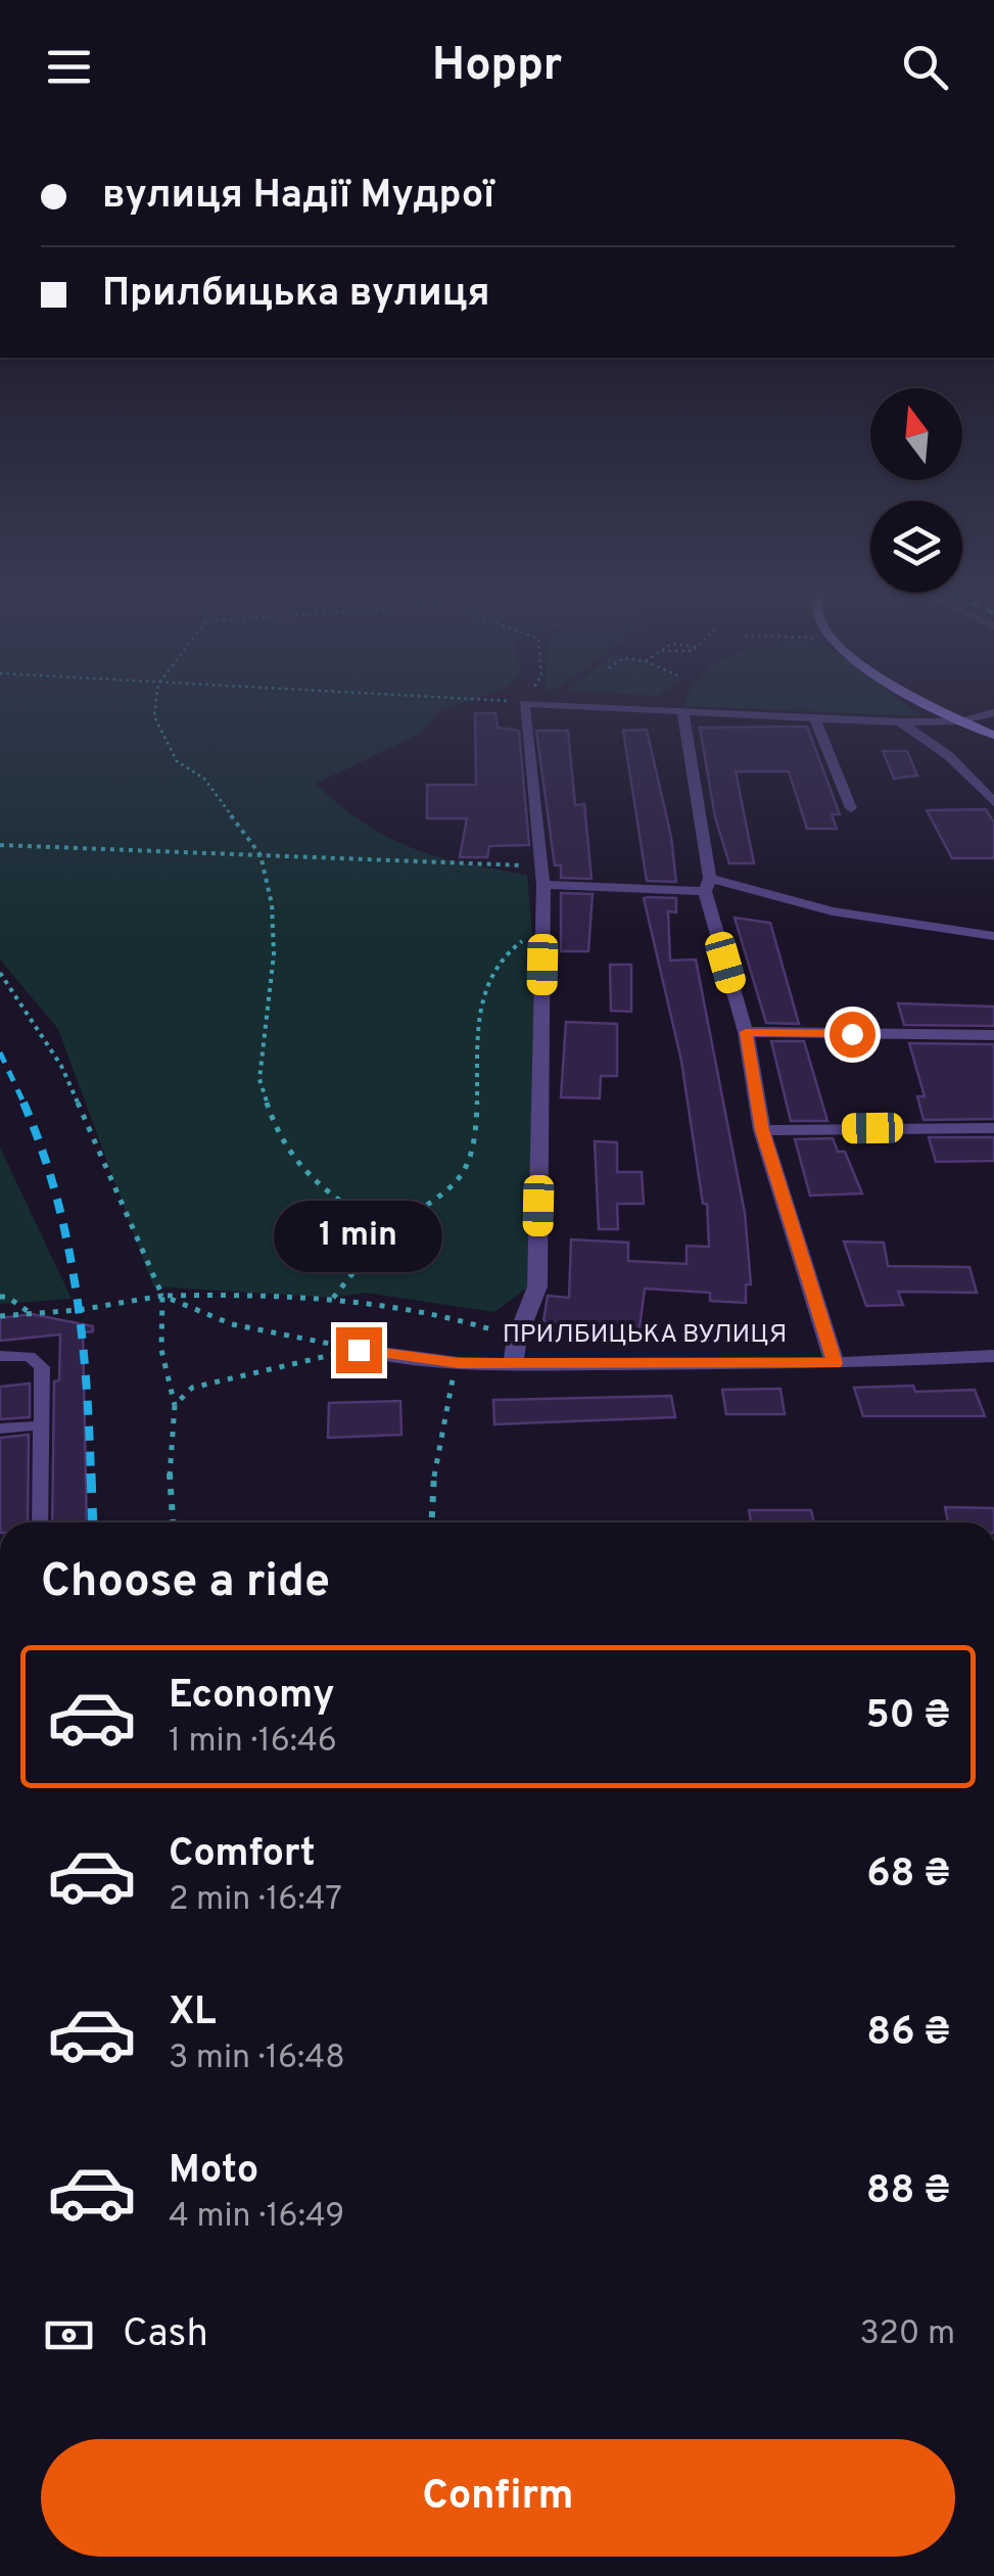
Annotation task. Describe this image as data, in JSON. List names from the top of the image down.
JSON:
{
  "streets": {
    "street": ["ПРИЛБИЦЬКА ВУЛИЦЯ"]
  },
  "north": "top",
  "page": {
    "header": "Hoppr",
    "banner": ["вулиця Надії Мудрої", "Прилбицька вулиця"],
    "bubble": "1 min",
    "heading": "Choose a ride",
    "list": [
      {
        "name": "Economy",
        "note": "1 min · 16:46",
        "value": "50 ₴"
      },
      {
        "name": "Comfort",
        "note": "2 min · 16:47",
        "value": "68 ₴"
      },
      {
        "name": "XL",
        "note": "3 min · 16:48",
        "value": "86 ₴"
      },
      {
        "name": "Moto",
        "note": "4 min · 16:49",
        "value": "88 ₴"
      }
    ],
    "pay": ["Cash", "320 m"],
    "buttons": "Confirm"
  }
}
